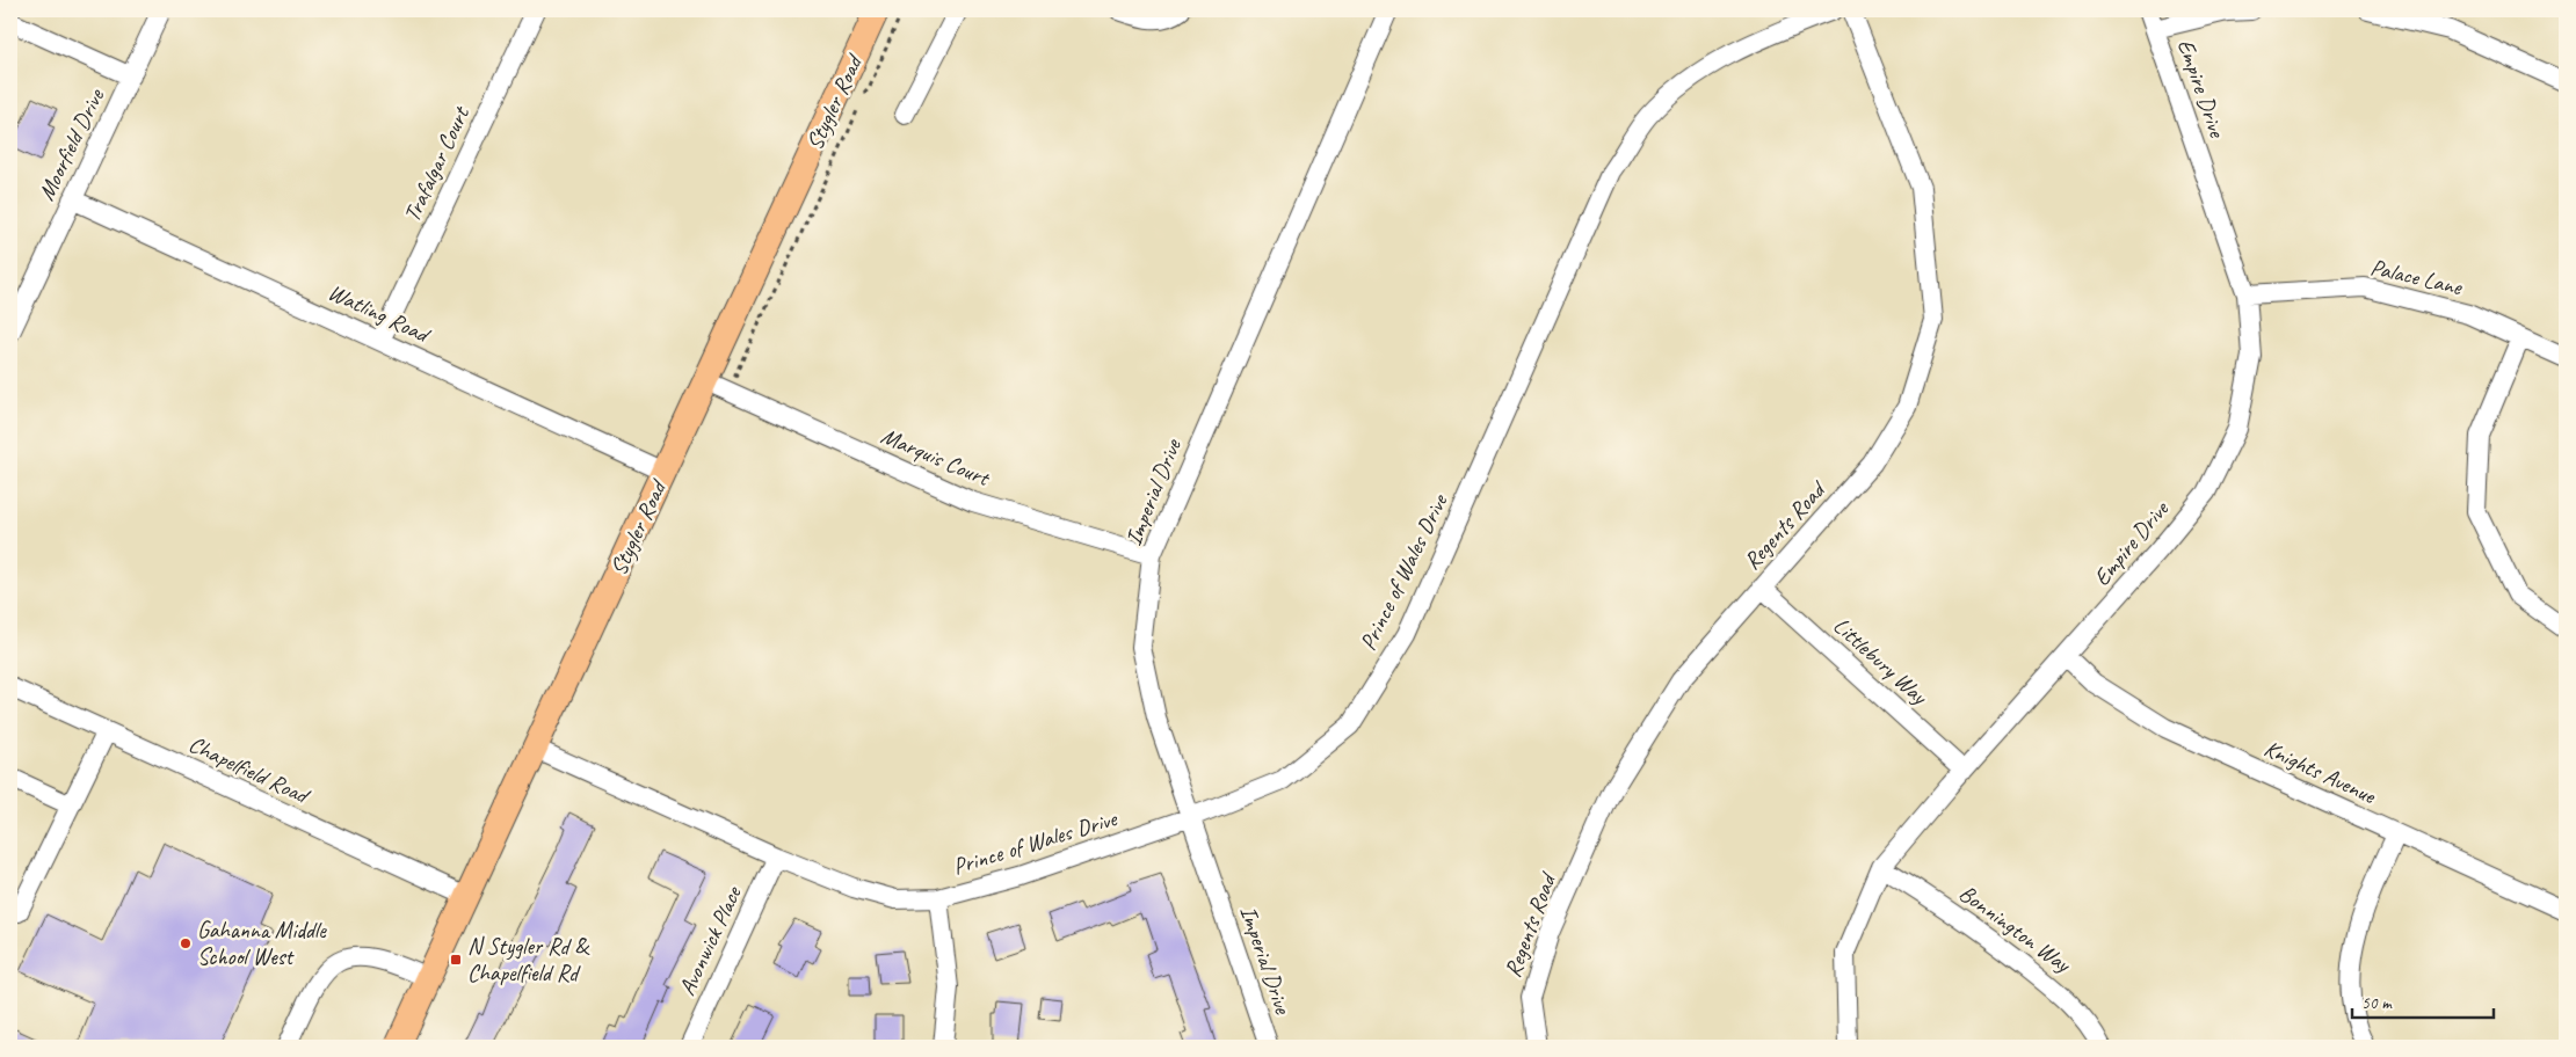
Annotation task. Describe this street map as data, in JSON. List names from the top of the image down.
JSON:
{
  "streets": {
    "main road": ["Stygler Road"],
    "street": [
      "Empire Drive",
      "Moorfield Drive",
      "Trafalgar Court",
      "Palace Lane",
      "Watling Road",
      "Marquis Court",
      "Imperial Drive",
      "Regents Road",
      "Prince of Wales Drive",
      "Littlebury Way",
      "Chapelfield Road",
      "Knights Avenue",
      "Bonnington Way",
      "Avonwick Place"
    ]
  },
  "crossings": [
    ["Empire Drive", "Palace Lane"],
    ["Empire Drive", "Littlebury Way"],
    ["Empire Drive", "Knights Avenue"],
    ["Empire Drive", "Bonnington Way"],
    ["Stygler Road", "Watling Road"],
    ["Stygler Road", "Marquis Court"],
    ["Stygler Road", "Prince of Wales Drive"],
    ["Stygler Road", "Chapelfield Road"],
    ["Moorfield Drive", "Watling Road"],
    ["Trafalgar Court", "Watling Road"],
    ["Marquis Court", "Imperial Drive"],
    ["Imperial Drive", "Prince of Wales Drive"],
    ["Regents Road", "Littlebury Way"],
    ["Prince of Wales Drive", "Avonwick Place"]
  ],
  "places": {
    "other": ["Gahanna Middle School West"],
    "transit": ["N Stygler Rd & Chapelfield Rd"]
  },
  "scale_bar": "50 m"
}
